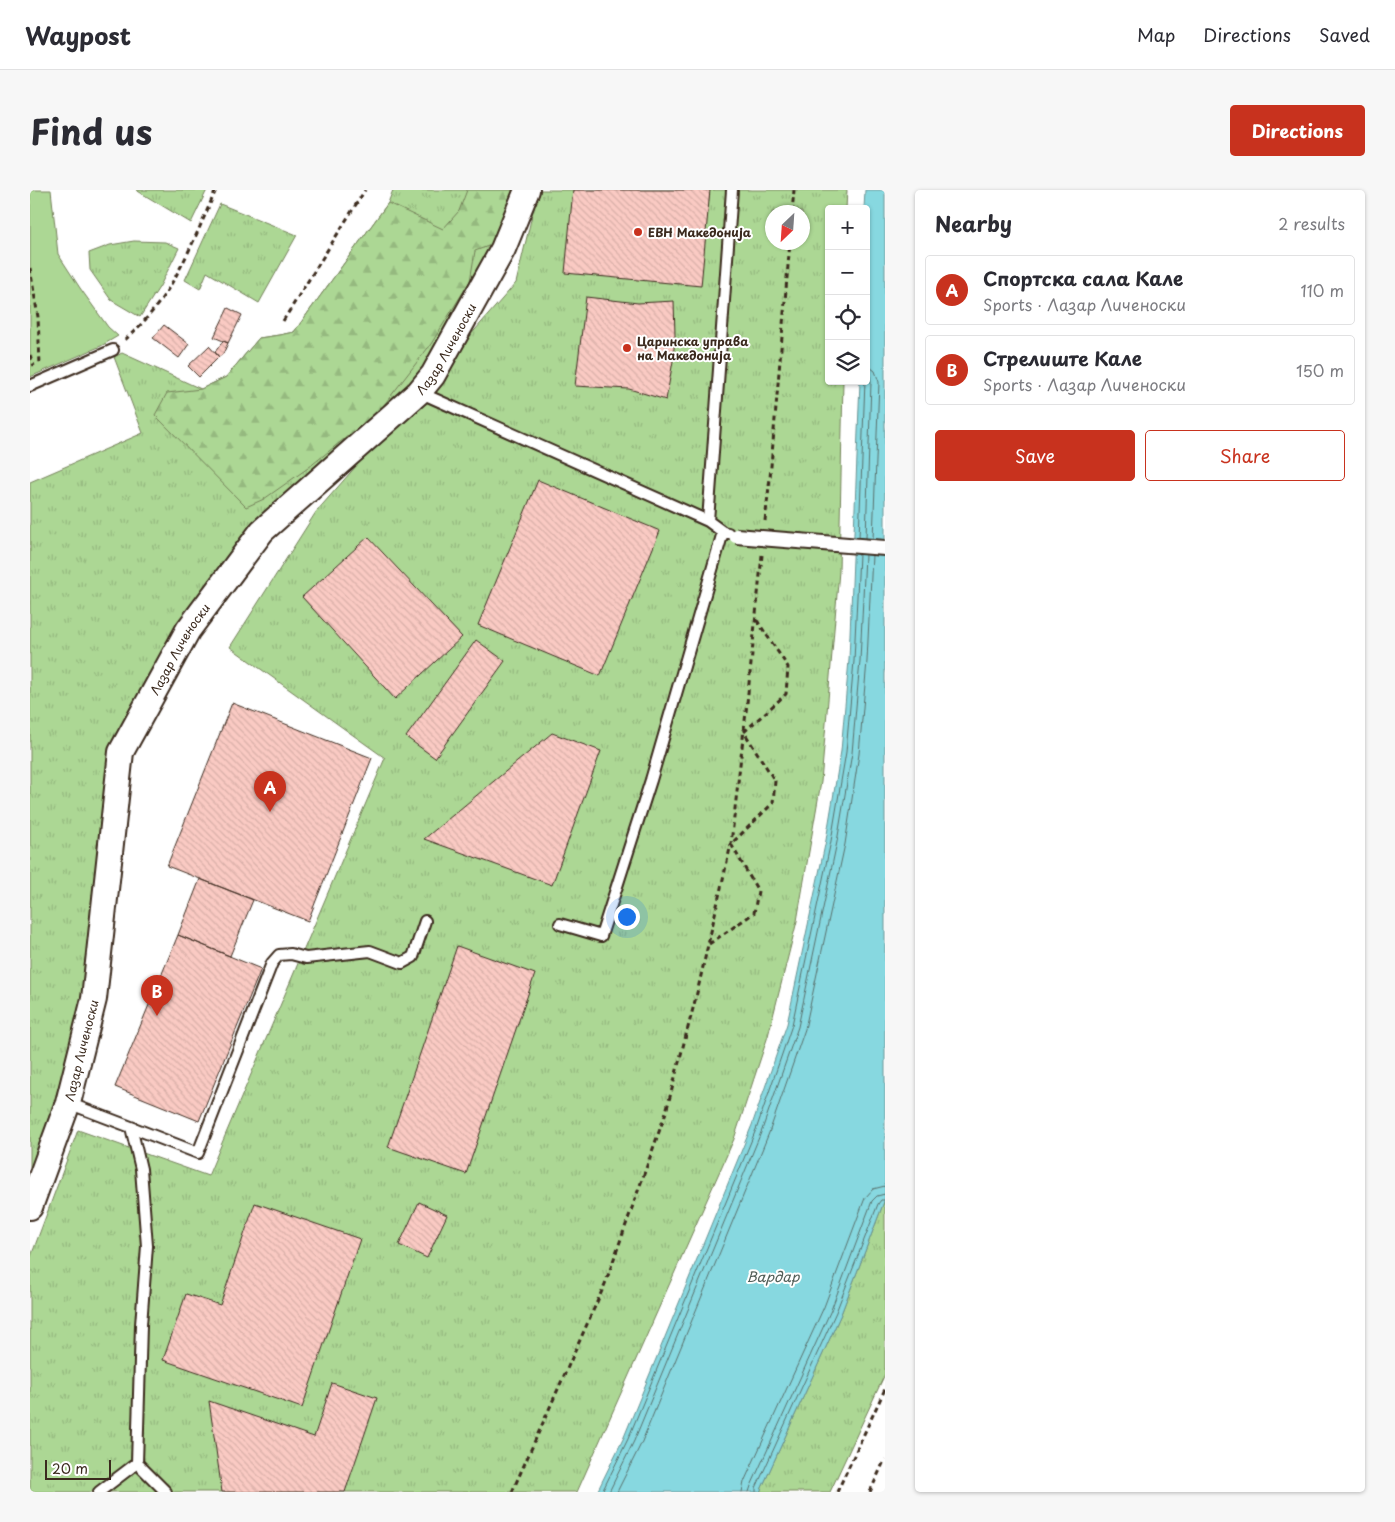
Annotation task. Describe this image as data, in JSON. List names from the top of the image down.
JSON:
{
  "streets": {
    "street": ["Лазар Личеноски"]
  },
  "water": ["Вардар"],
  "places": ["ЕВН Македонија", "Царинска управа на Македонија"],
  "scale_bar": "20 m",
  "north": "bottom left",
  "page": {
    "header": "Waypost",
    "nav": ["Map", "Directions", "Saved"],
    "title": "Find us",
    "buttons": [
      "Directions",
      ["Save", "Share"]
    ],
    "heading": ["Nearby", "2 results"],
    "map_buttons": ["+", "−"],
    "list": [
      {
        "mark": "A",
        "name": "Спортска сала Кале",
        "note": "Sports · Лазар Личеноски",
        "value": "110 m"
      },
      {
        "mark": "B",
        "name": "Стрелиште Кале",
        "note": "Sports · Лазар Личеноски",
        "value": "150 m"
      }
    ],
    "pins": ["A", "B"],
    "scale": "20 m"
  }
}
